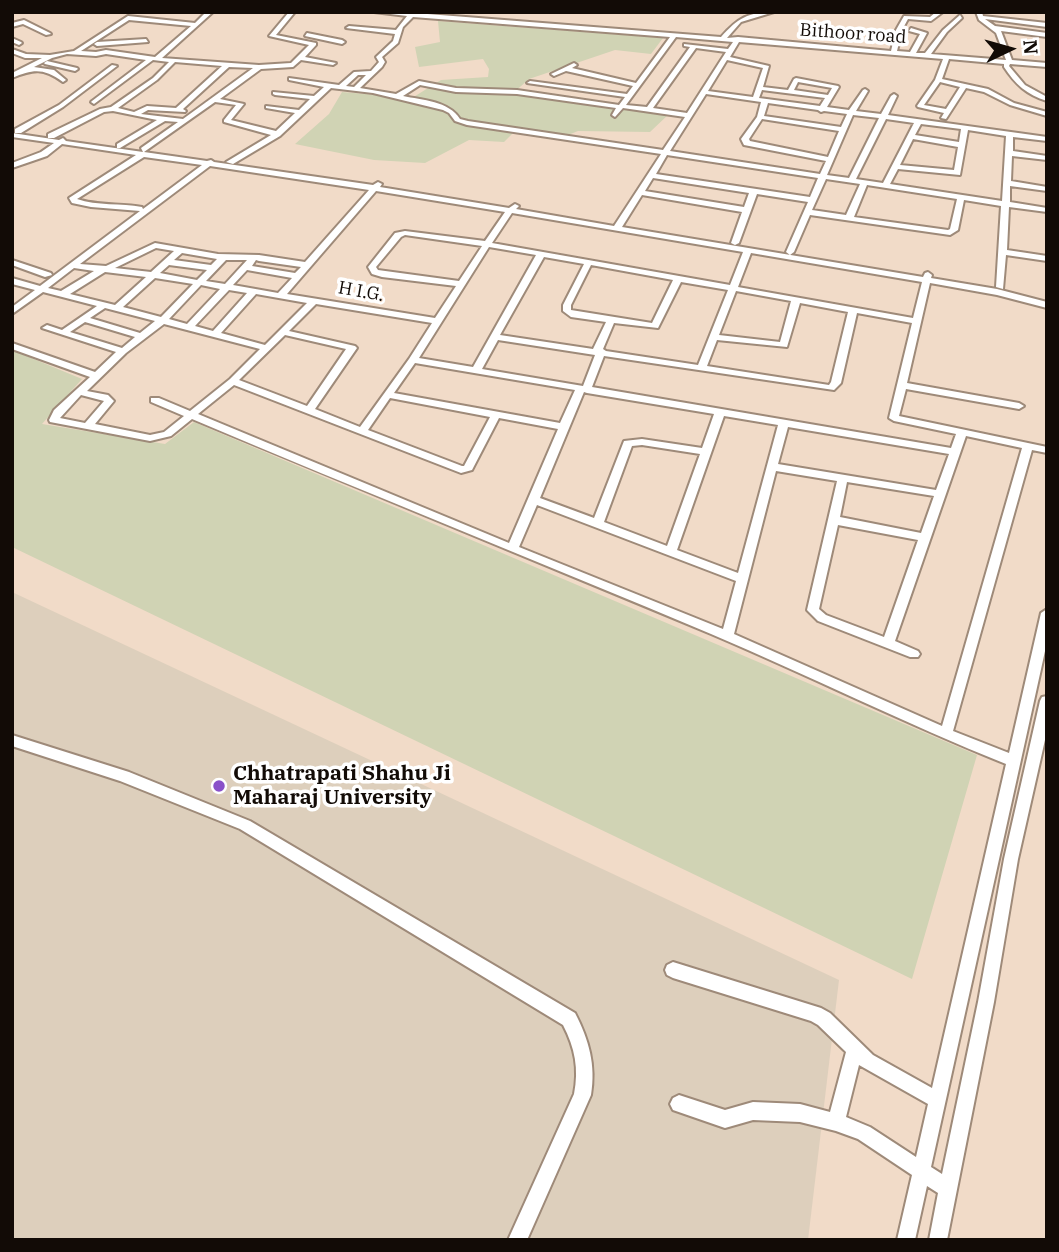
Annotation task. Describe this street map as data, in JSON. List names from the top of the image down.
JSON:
{
  "streets": {
    "street": ["Bithoor road", "H I.G."]
  },
  "places": ["Chhatrapati Shahu Ji Maharaj University"],
  "north": "right"
}
